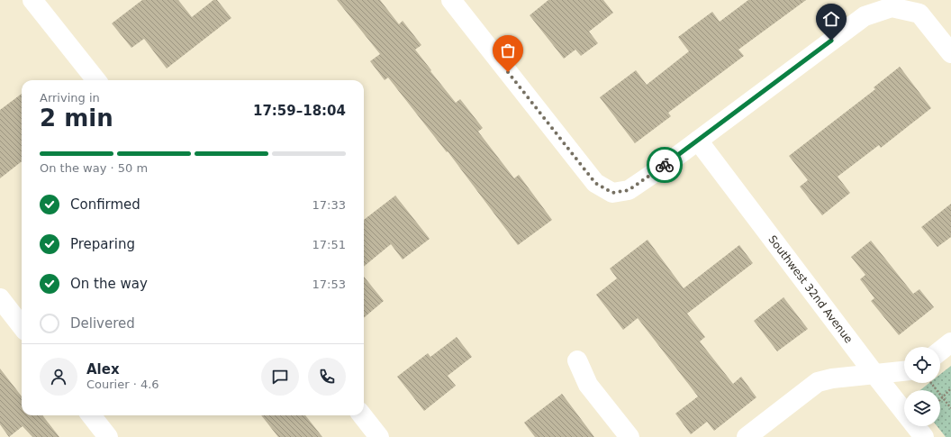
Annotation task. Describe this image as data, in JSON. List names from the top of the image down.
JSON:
{
  "streets": {
    "street": ["Southwest 32nd Avenue"]
  },
  "page": {
    "heading": ["2 min", "Arriving in", "17:59–18:04"],
    "panel": ["Alex", "Courier · 4.6"],
    "bar": "On the way · 50 m",
    "list": [
      ["Confirmed", "17:33"],
      ["Preparing", "17:51"],
      ["On the way", "17:53"],
      "Delivered"
    ]
  }
}
